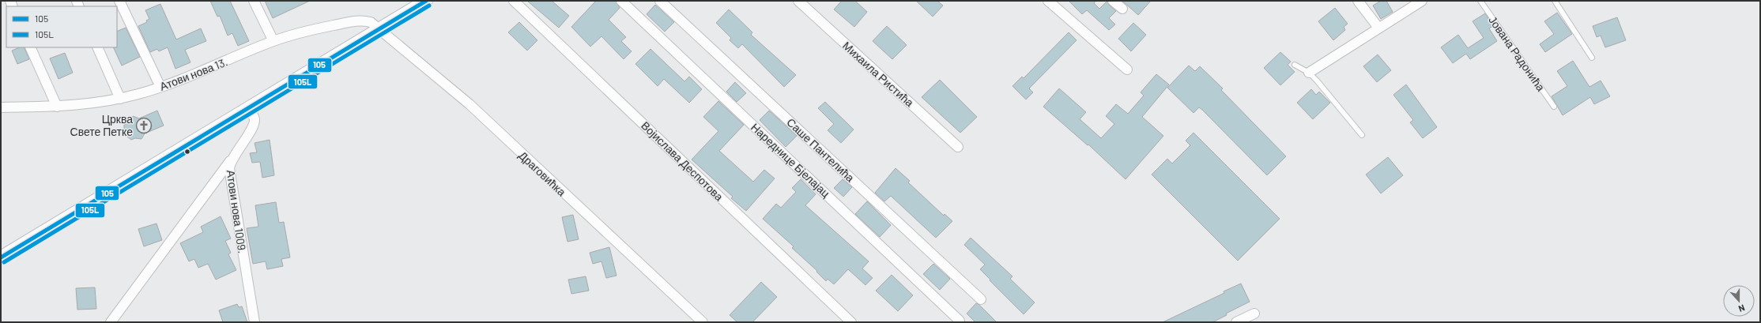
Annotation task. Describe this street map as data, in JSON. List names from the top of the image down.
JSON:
{
  "streets": {
    "street": [
      "Атови нова 13.",
      "Михаила Ристића",
      "Саше Пантелића",
      "Нареднице Бјелајац",
      "Војислава Деспотова",
      "Драговићка",
      "Атови нова 1009."
    ],
    "lane": ["Јована Радонића"]
  },
  "crossings": [
    ["Атови нова 13.", "Драговићка"]
  ],
  "places": {
    "church": ["Црква Свете Петке"]
  },
  "lines": ["transit line 105", "transit line 105L"],
  "legend": ["105", "105L"],
  "north": "bottom"
}
